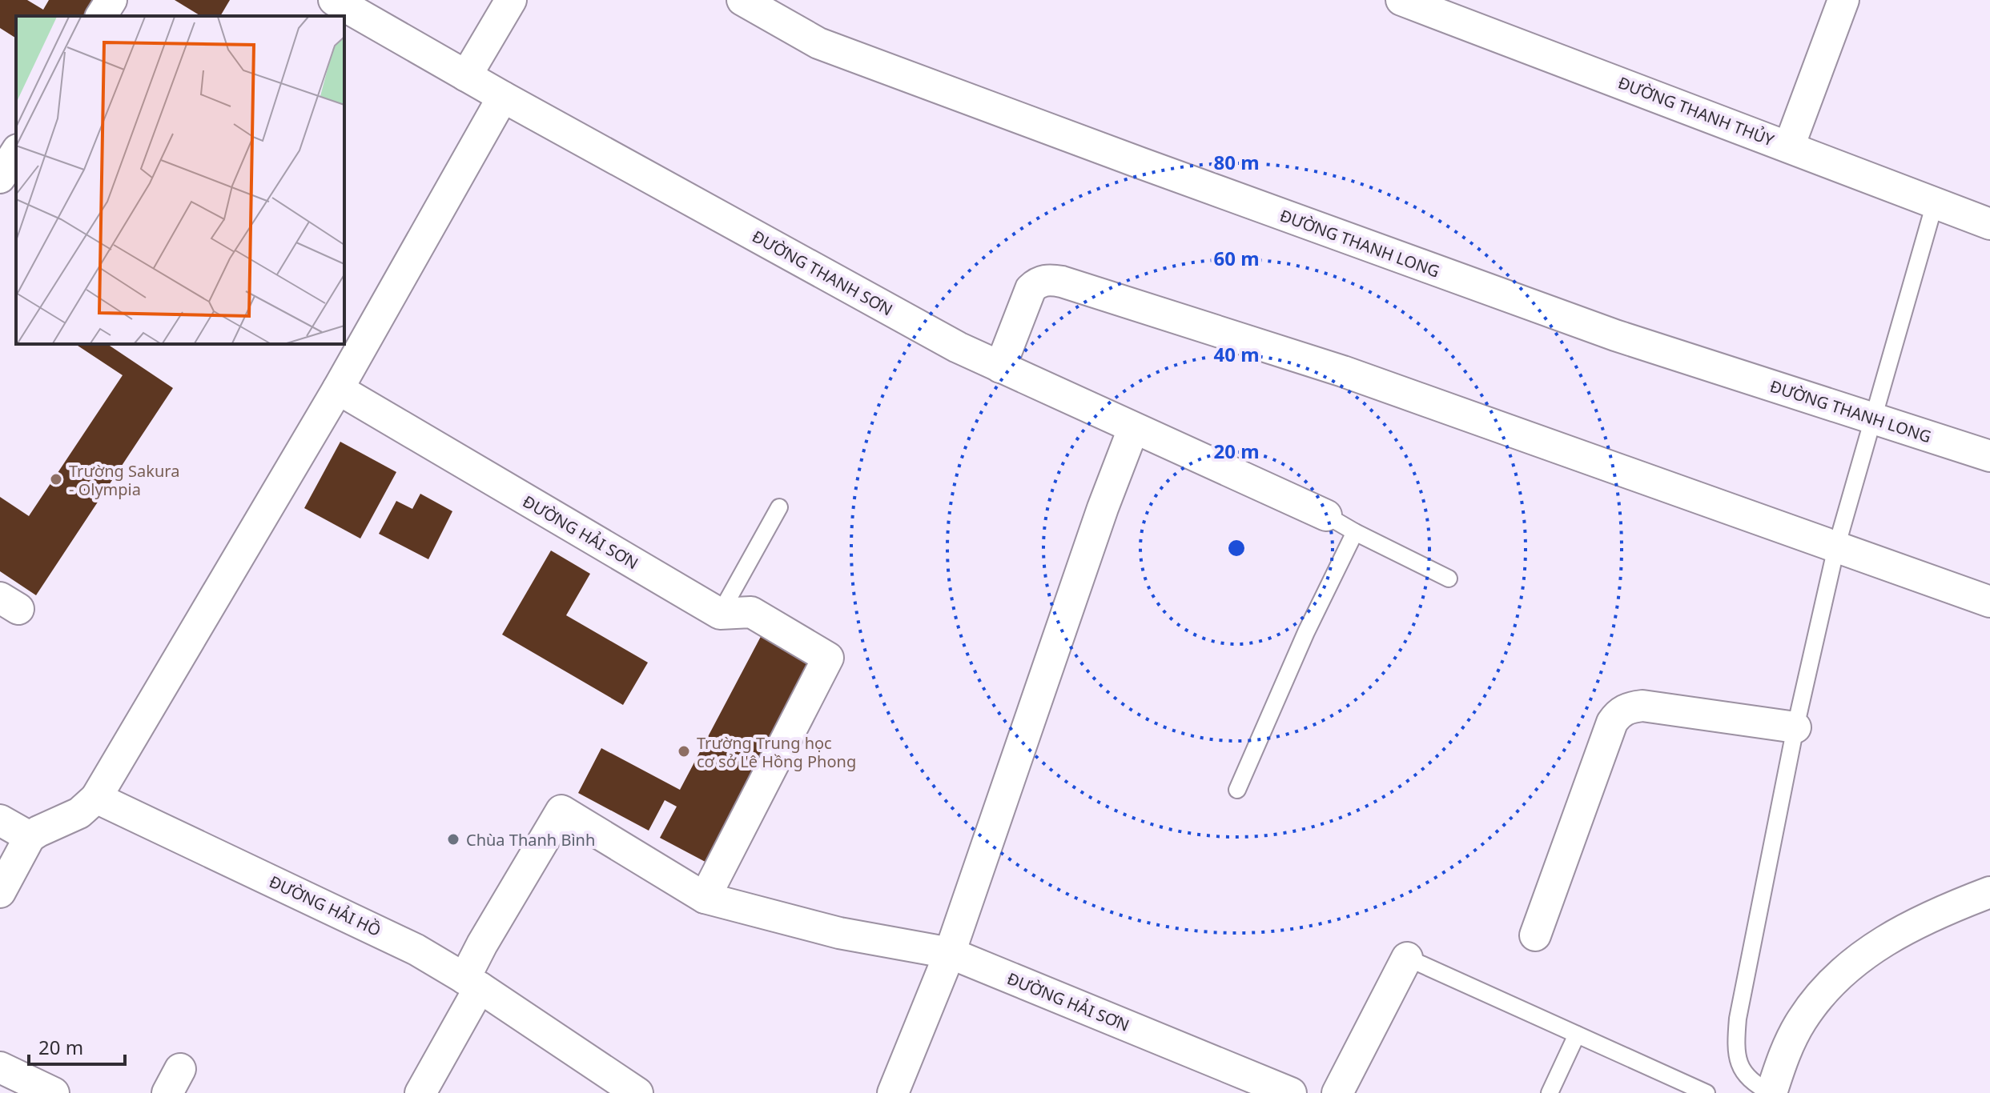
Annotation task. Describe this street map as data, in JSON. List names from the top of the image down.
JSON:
{
  "streets": {
    "street": [
      "ĐƯỜNG THANH THỦY",
      "ĐƯỜNG THANH LONG",
      "ĐƯỜNG THANH SƠN",
      "ĐƯỜNG HẢI SƠN",
      "ĐƯỜNG HẢI HỒ"
    ]
  },
  "crossings": [
    ["ĐƯỜNG HẢI SƠN", "ĐƯỜNG HẢI HỒ"]
  ],
  "places": ["Trường Sakura - Olympia", "Trường Trung học cơ sở Lê Hồng Phong", "Chùa Thanh Bình"],
  "scale_bar": "20 m",
  "rings": [
    "80 m",
    "60 m",
    "40 m",
    "20 m"
  ]
}
